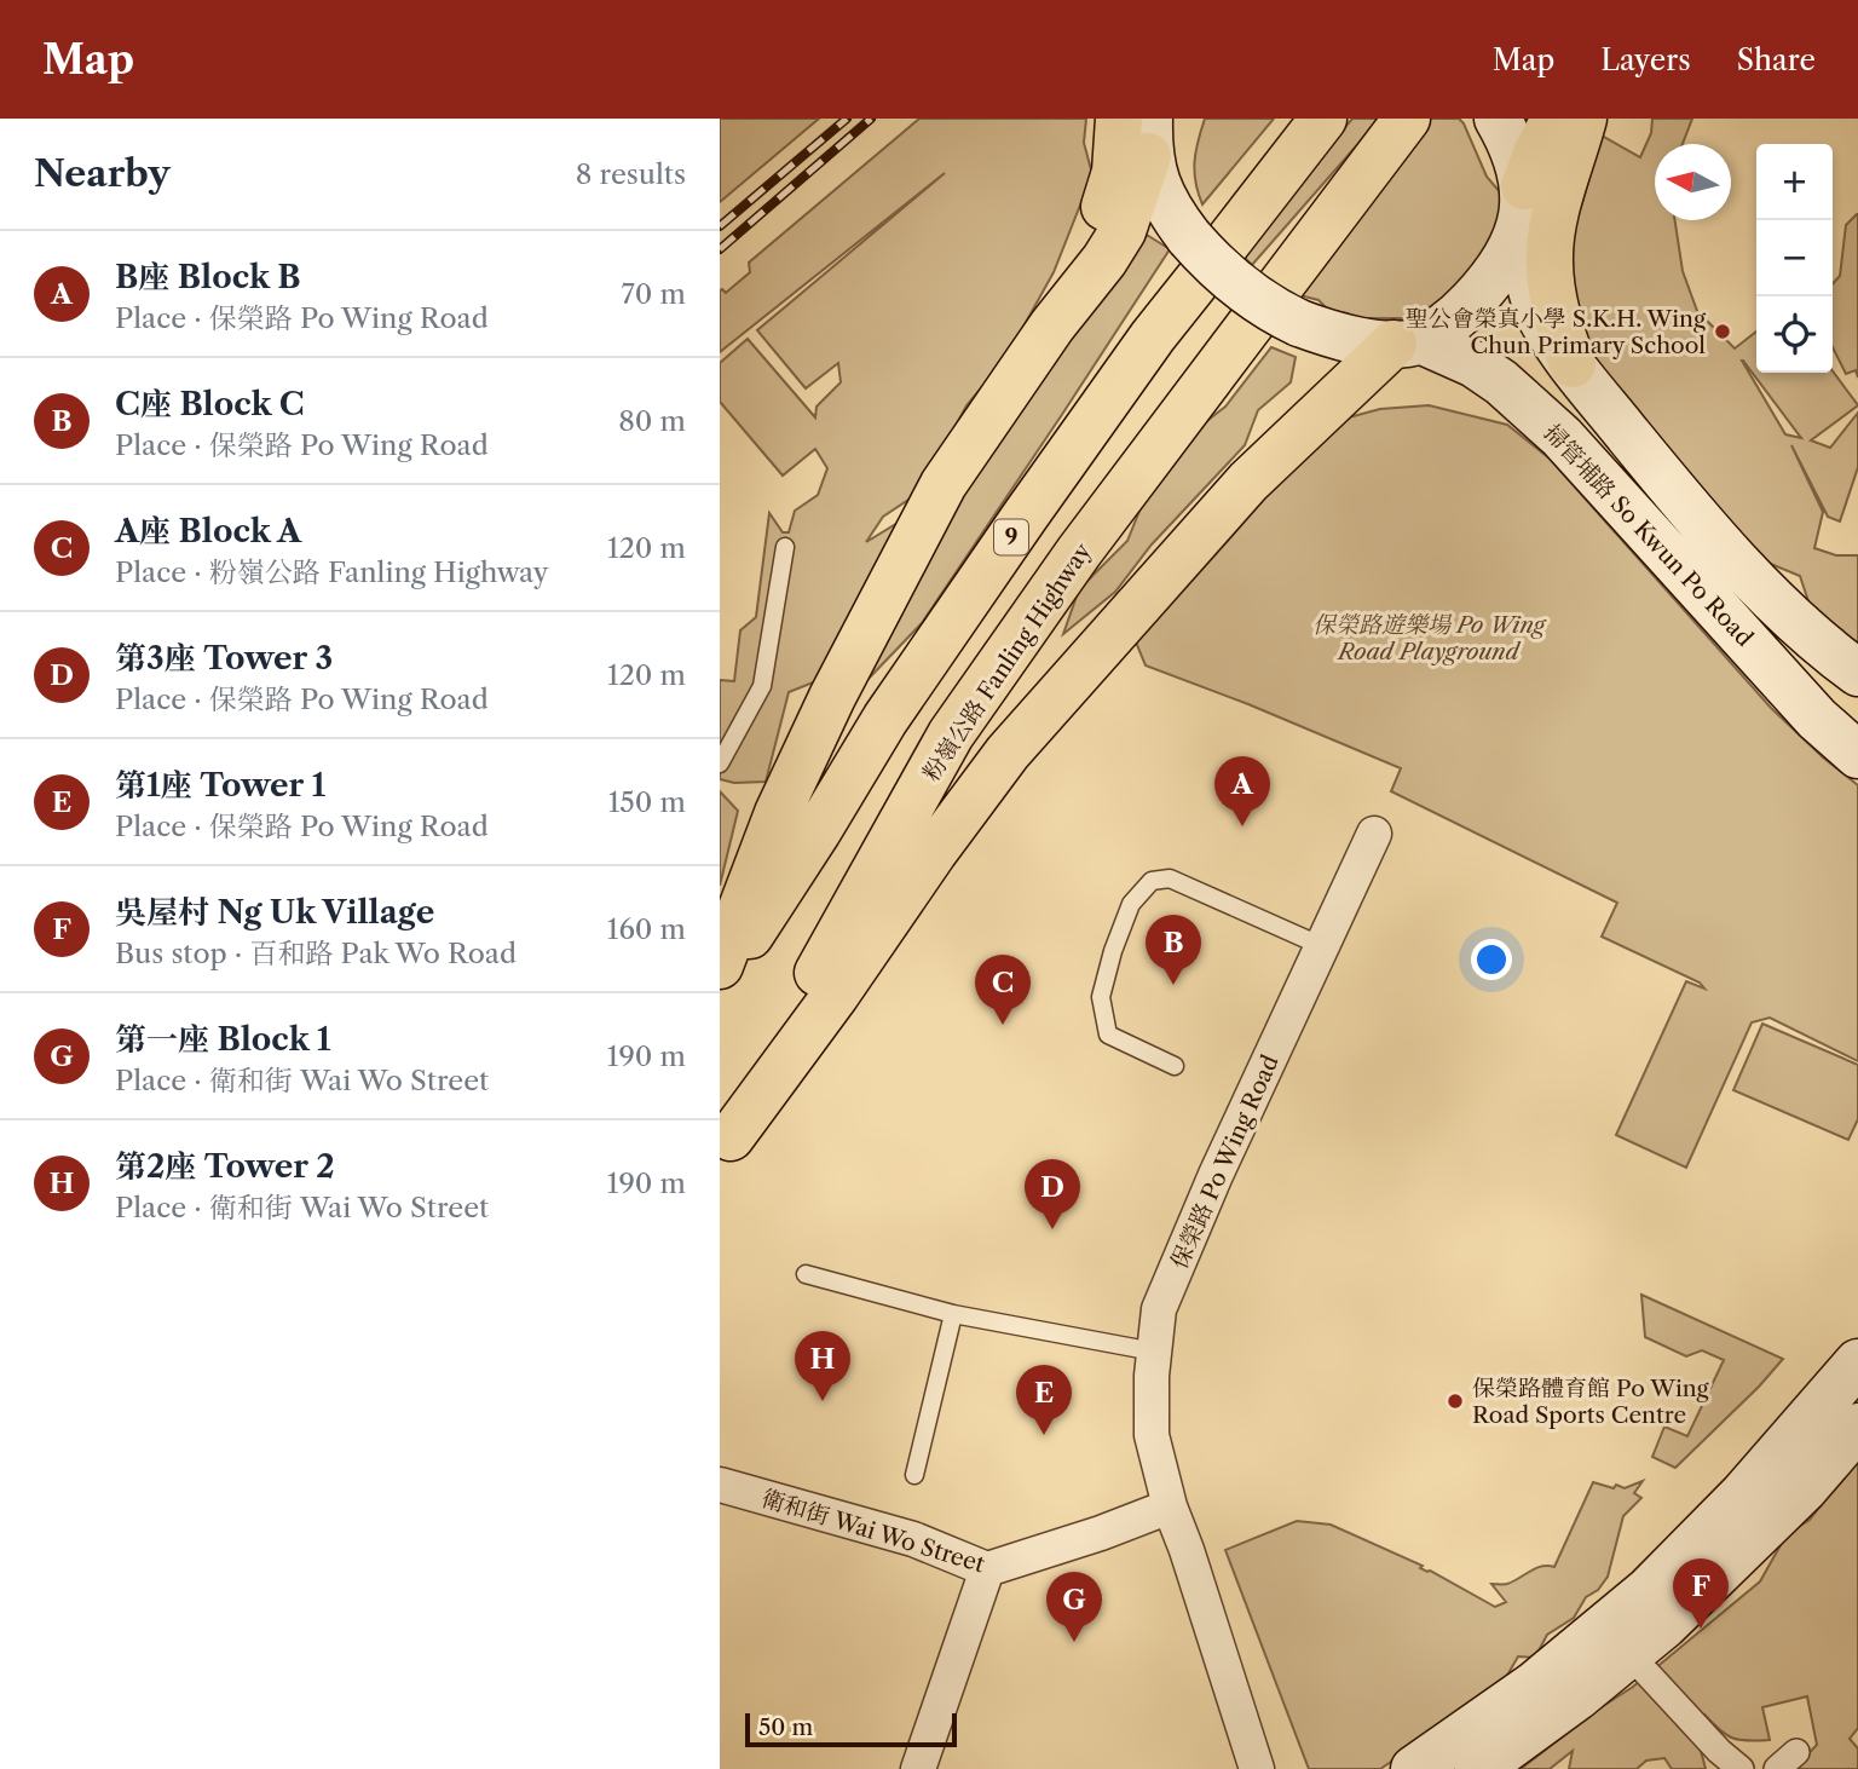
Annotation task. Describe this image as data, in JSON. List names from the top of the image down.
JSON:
{
  "streets": {
    "highway": ["9", "粉嶺公路 Fanling Highway"],
    "main road": ["掃管埔路 So Kwun Po Road"],
    "street": ["保榮路 Po Wing Road", "衛和街 Wai Wo Street"]
  },
  "crossings": [
    ["掃管埔路 So Kwun Po Road", "9"],
    ["掃管埔路 So Kwun Po Road", "粉嶺公路 Fanling Highway"],
    ["保榮路 Po Wing Road", "衛和街 Wai Wo Street"]
  ],
  "parks": ["保榮路遊樂場 Po Wing Road Playground"],
  "places": ["聖公會榮真小學 S.K.H. Wing Chun Primary School", "保榮路體育館 Po Wing Road Sports Centre"],
  "scale_bar": "50 m",
  "north": "left",
  "page": {
    "header": "Map",
    "nav": ["Map", "Layers", "Share"],
    "heading": ["Nearby", "8 results"],
    "map_buttons": ["+", "−"],
    "list": [
      {
        "mark": "A",
        "name": "B座 Block B",
        "note": "Place · 保榮路 Po Wing Road",
        "value": "70 m"
      },
      {
        "mark": "B",
        "name": "C座 Block C",
        "note": "Place · 保榮路 Po Wing Road",
        "value": "80 m"
      },
      {
        "mark": "C",
        "name": "A座 Block A",
        "note": "Place · 粉嶺公路 Fanling Highway",
        "value": "120 m"
      },
      {
        "mark": "D",
        "name": "第3座 Tower 3",
        "note": "Place · 保榮路 Po Wing Road",
        "value": "120 m"
      },
      {
        "mark": "E",
        "name": "第1座 Tower 1",
        "note": "Place · 保榮路 Po Wing Road",
        "value": "150 m"
      },
      {
        "mark": "F",
        "name": "吳屋村 Ng Uk Village",
        "note": "Bus stop · 百和路 Pak Wo Road",
        "value": "160 m"
      },
      {
        "mark": "G",
        "name": "第一座 Block 1",
        "note": "Place · 衛和街 Wai Wo Street",
        "value": "190 m"
      },
      {
        "mark": "H",
        "name": "第2座 Tower 2",
        "note": "Place · 衛和街 Wai Wo Street",
        "value": "190 m"
      }
    ],
    "pins": [
      "A",
      "B",
      "C",
      "D",
      "H",
      "E",
      "F",
      "G"
    ],
    "scale": "50 m"
  }
}
